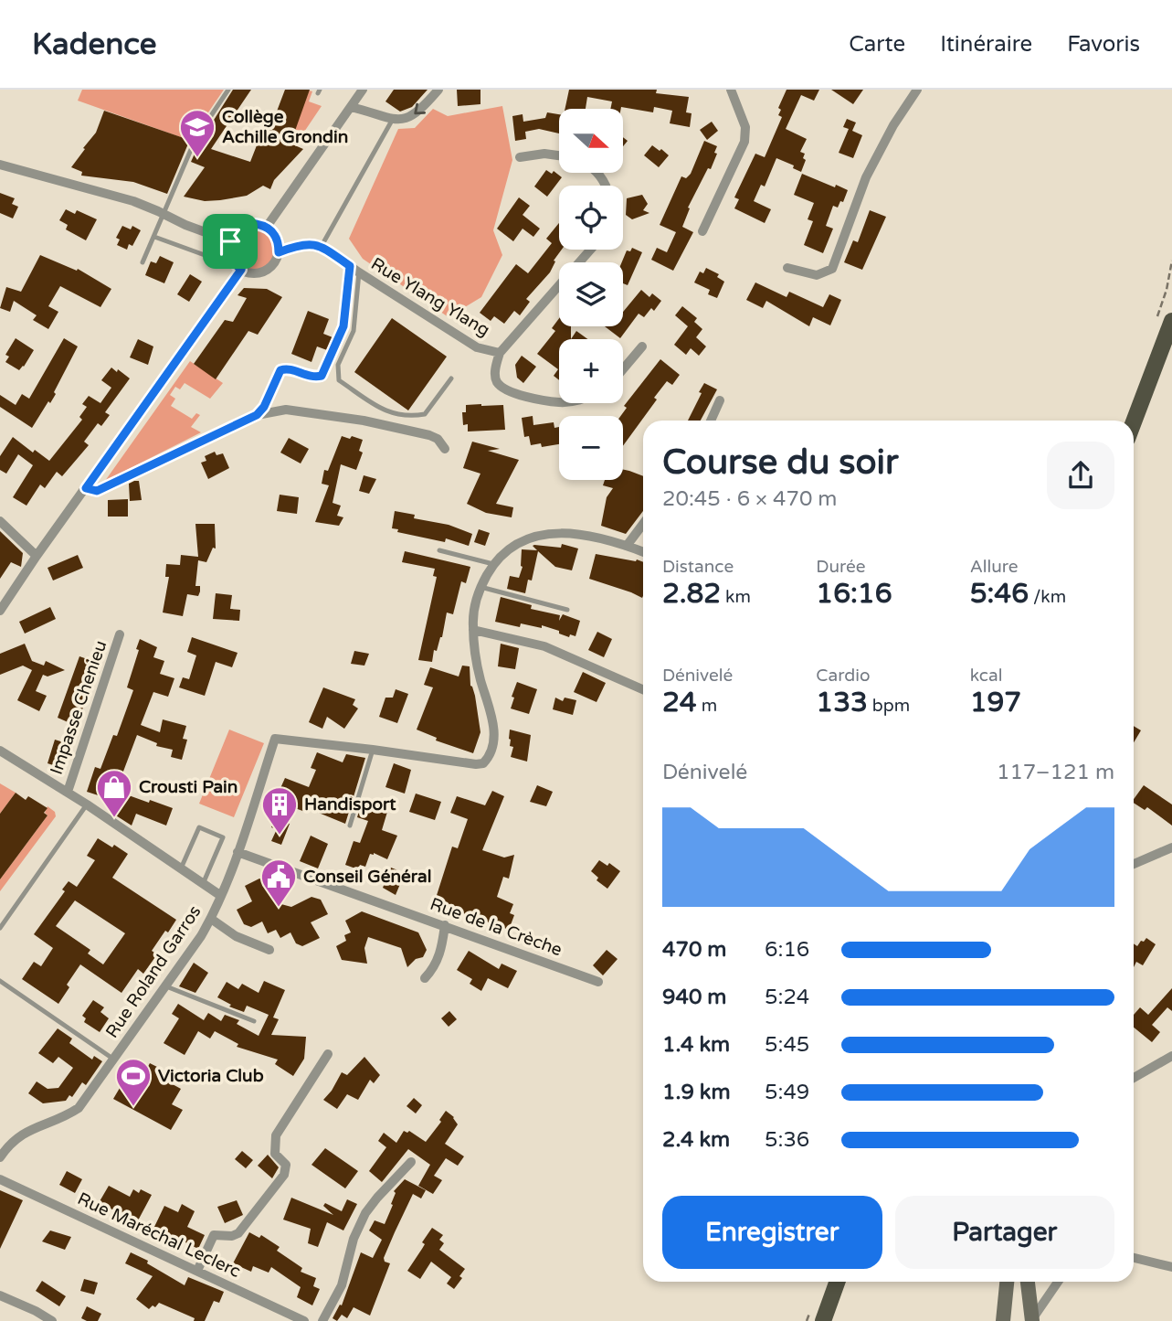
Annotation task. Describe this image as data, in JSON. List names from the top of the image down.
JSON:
{
  "streets": {
    "street": [
      "Rue Ylang Ylang",
      "Impasse Chenieu",
      "Rue de la Crèche",
      "Rue Roland Garros",
      "Rue Maréchal Leclerc"
    ]
  },
  "crossings": [
    ["Impasse Chenieu", "Rue Roland Garros"]
  ],
  "places": {
    "school or university": ["Collège Achille Grondin"],
    "shop": ["Crousti Pain"],
    "building": ["Handisport"],
    "public building": ["Conseil Général"],
    "sports": ["Victoria Club"]
  },
  "north": "right",
  "page": {
    "header": "Kadence",
    "nav": ["Carte", "Itinéraire", "Favoris"],
    "map_buttons": ["+", "−"],
    "heading": ["Course du soir", "20:45 · 6 × 470 m"],
    "stats": [
      ["Distance", "2.82 km"],
      ["Durée", "16:16"],
      ["Allure", "5:46 /km"],
      ["Dénivelé", "24 m"],
      ["Cardio", "133 bpm"],
      ["kcal", "197"]
    ],
    "chart": ["Dénivelé", "117–121 m"],
    "list": [
      {
        "name": "470 m",
        "note": "6:16"
      },
      {
        "name": "940 m",
        "note": "5:24"
      },
      {
        "name": "1.4 km",
        "note": "5:45"
      },
      {
        "name": "1.9 km",
        "note": "5:49"
      },
      {
        "name": "2.4 km",
        "note": "5:36"
      }
    ],
    "buttons": ["Enregistrer", "Partager"]
  }
}
